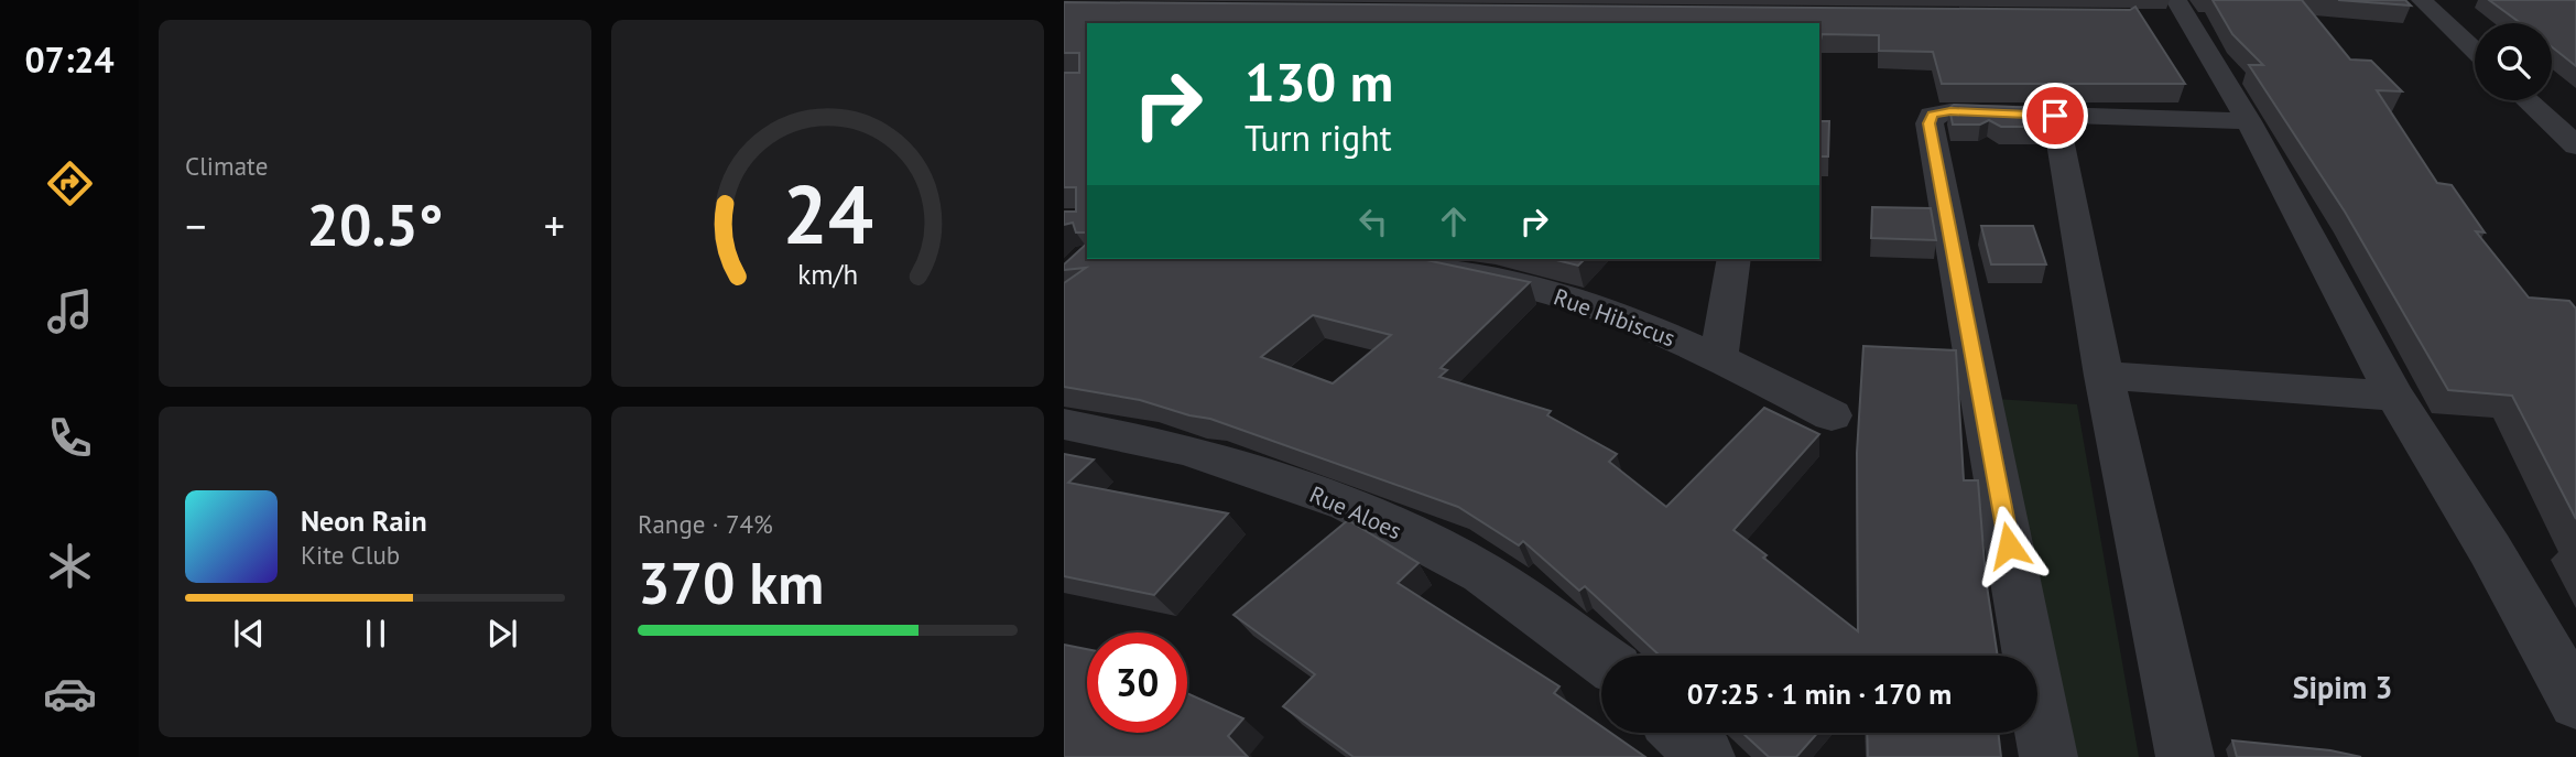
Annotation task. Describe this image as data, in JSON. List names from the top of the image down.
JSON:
{
  "streets": {
    "street": ["Rue Hibiscus", "Rue Aloes"]
  },
  "districts": ["Sipim 3"],
  "page": {
    "tabs": "07:24",
    "tile": [
      "Climate",
      ["Range · 74%", "370 km"]
    ],
    "turn": ["130 m", "Turn right"],
    "heat": ["−", "20.5°", "+"],
    "song": ["Neon Rain", "Kite Club"],
    "limit": "30",
    "trip": "07:25 · 1 min · 170 m",
    "gauge": ["24", "km/h"]
  }
}
